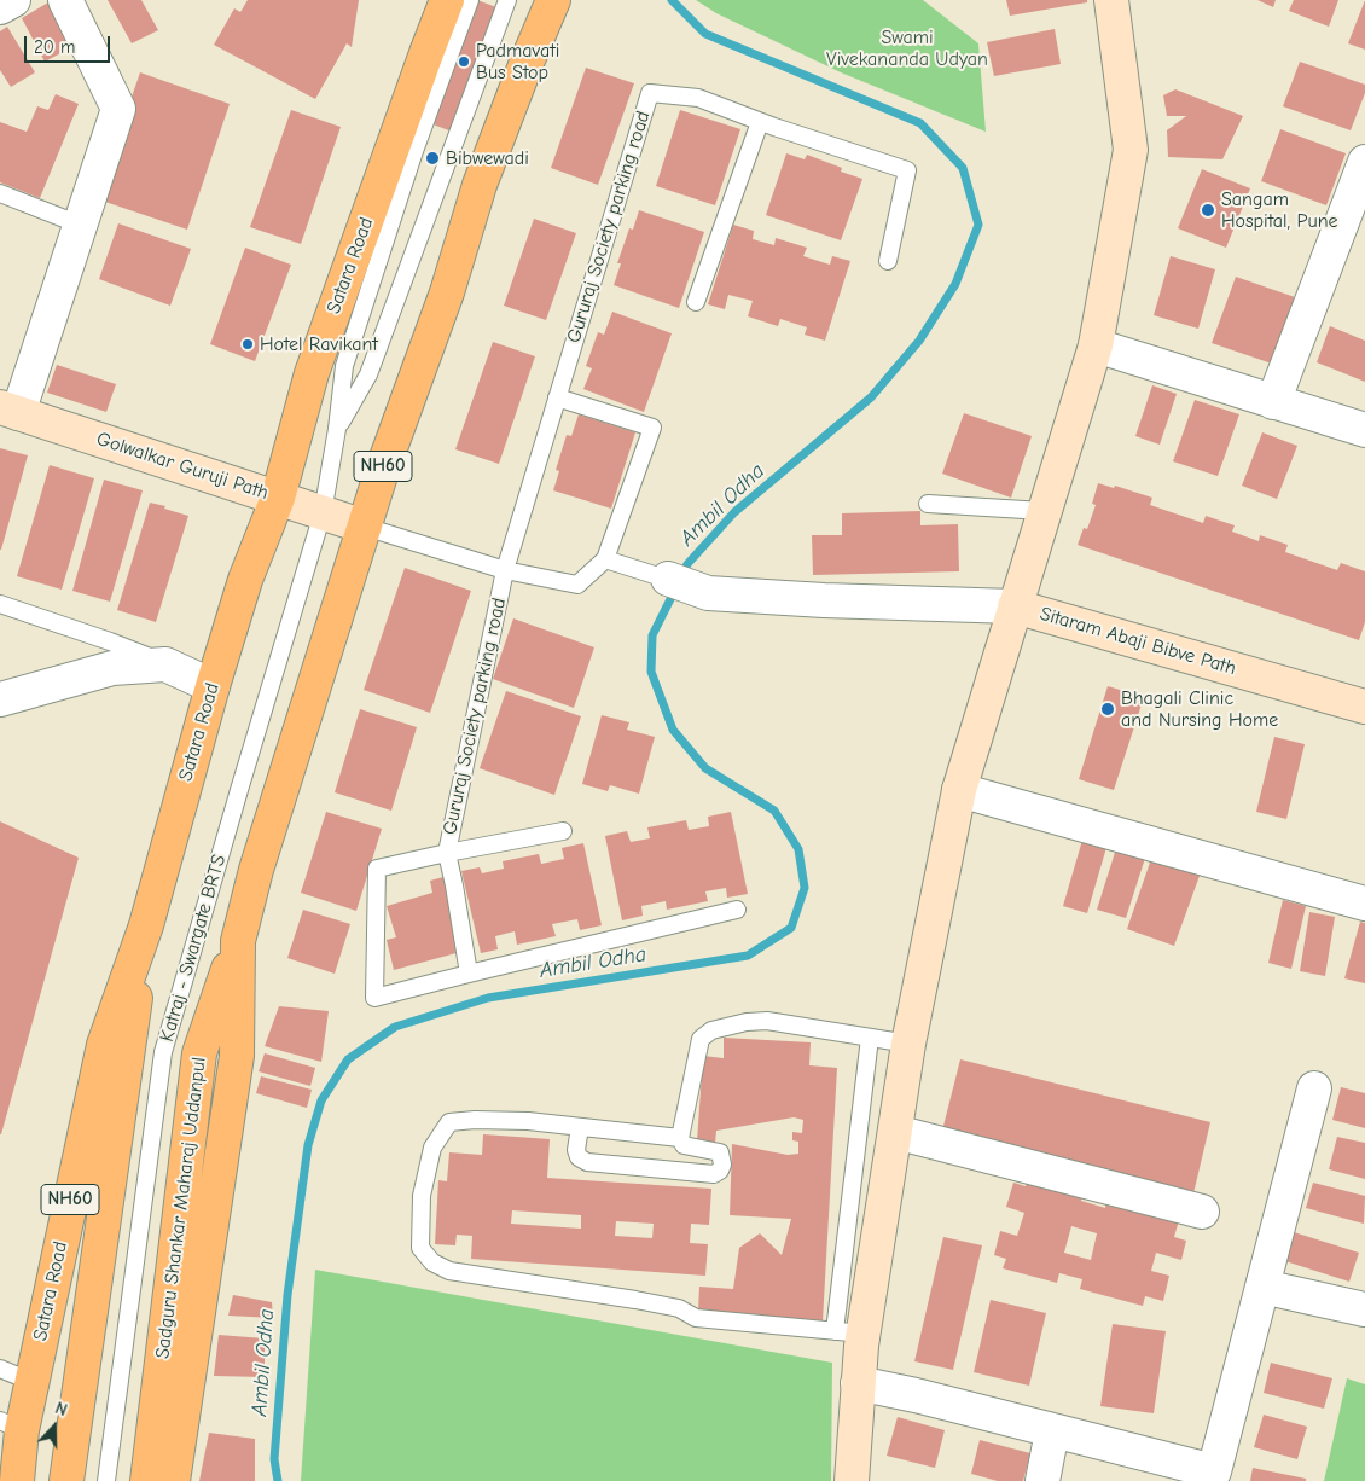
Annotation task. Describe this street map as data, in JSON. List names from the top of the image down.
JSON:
{
  "streets": {
    "highway": ["Satara Road", "NH60", "Sadguru Shankar Maharaj Uddanpul"],
    "street": ["Golwalkar Guruji Path", "Sitaram Abaji Bibve Path"],
    "lane": ["Gururaj Society parking road", "Katraj - Swargate BRTS"]
  },
  "crossings": [
    ["Gururaj Society parking road", "Golwalkar Guruji Path"],
    ["Gururaj Society parking road", "NH60"],
    ["Satara Road", "Golwalkar Guruji Path"],
    ["Golwalkar Guruji Path", "NH60"],
    ["Golwalkar Guruji Path", "Katraj - Swargate BRTS"],
    ["NH60", "Sadguru Shankar Maharaj Uddanpul"]
  ],
  "water": ["Ambil Odha"],
  "parks": ["Swami Vivekananda Udyan"],
  "places": [
    "Padmavati Bus Stop",
    "Bibwewadi",
    "Sangam Hospital, Pune",
    "Hotel Ravikant",
    "Bhagali Clinic and Nursing Home"
  ],
  "scale_bar": "20 m",
  "north": "top"
}
